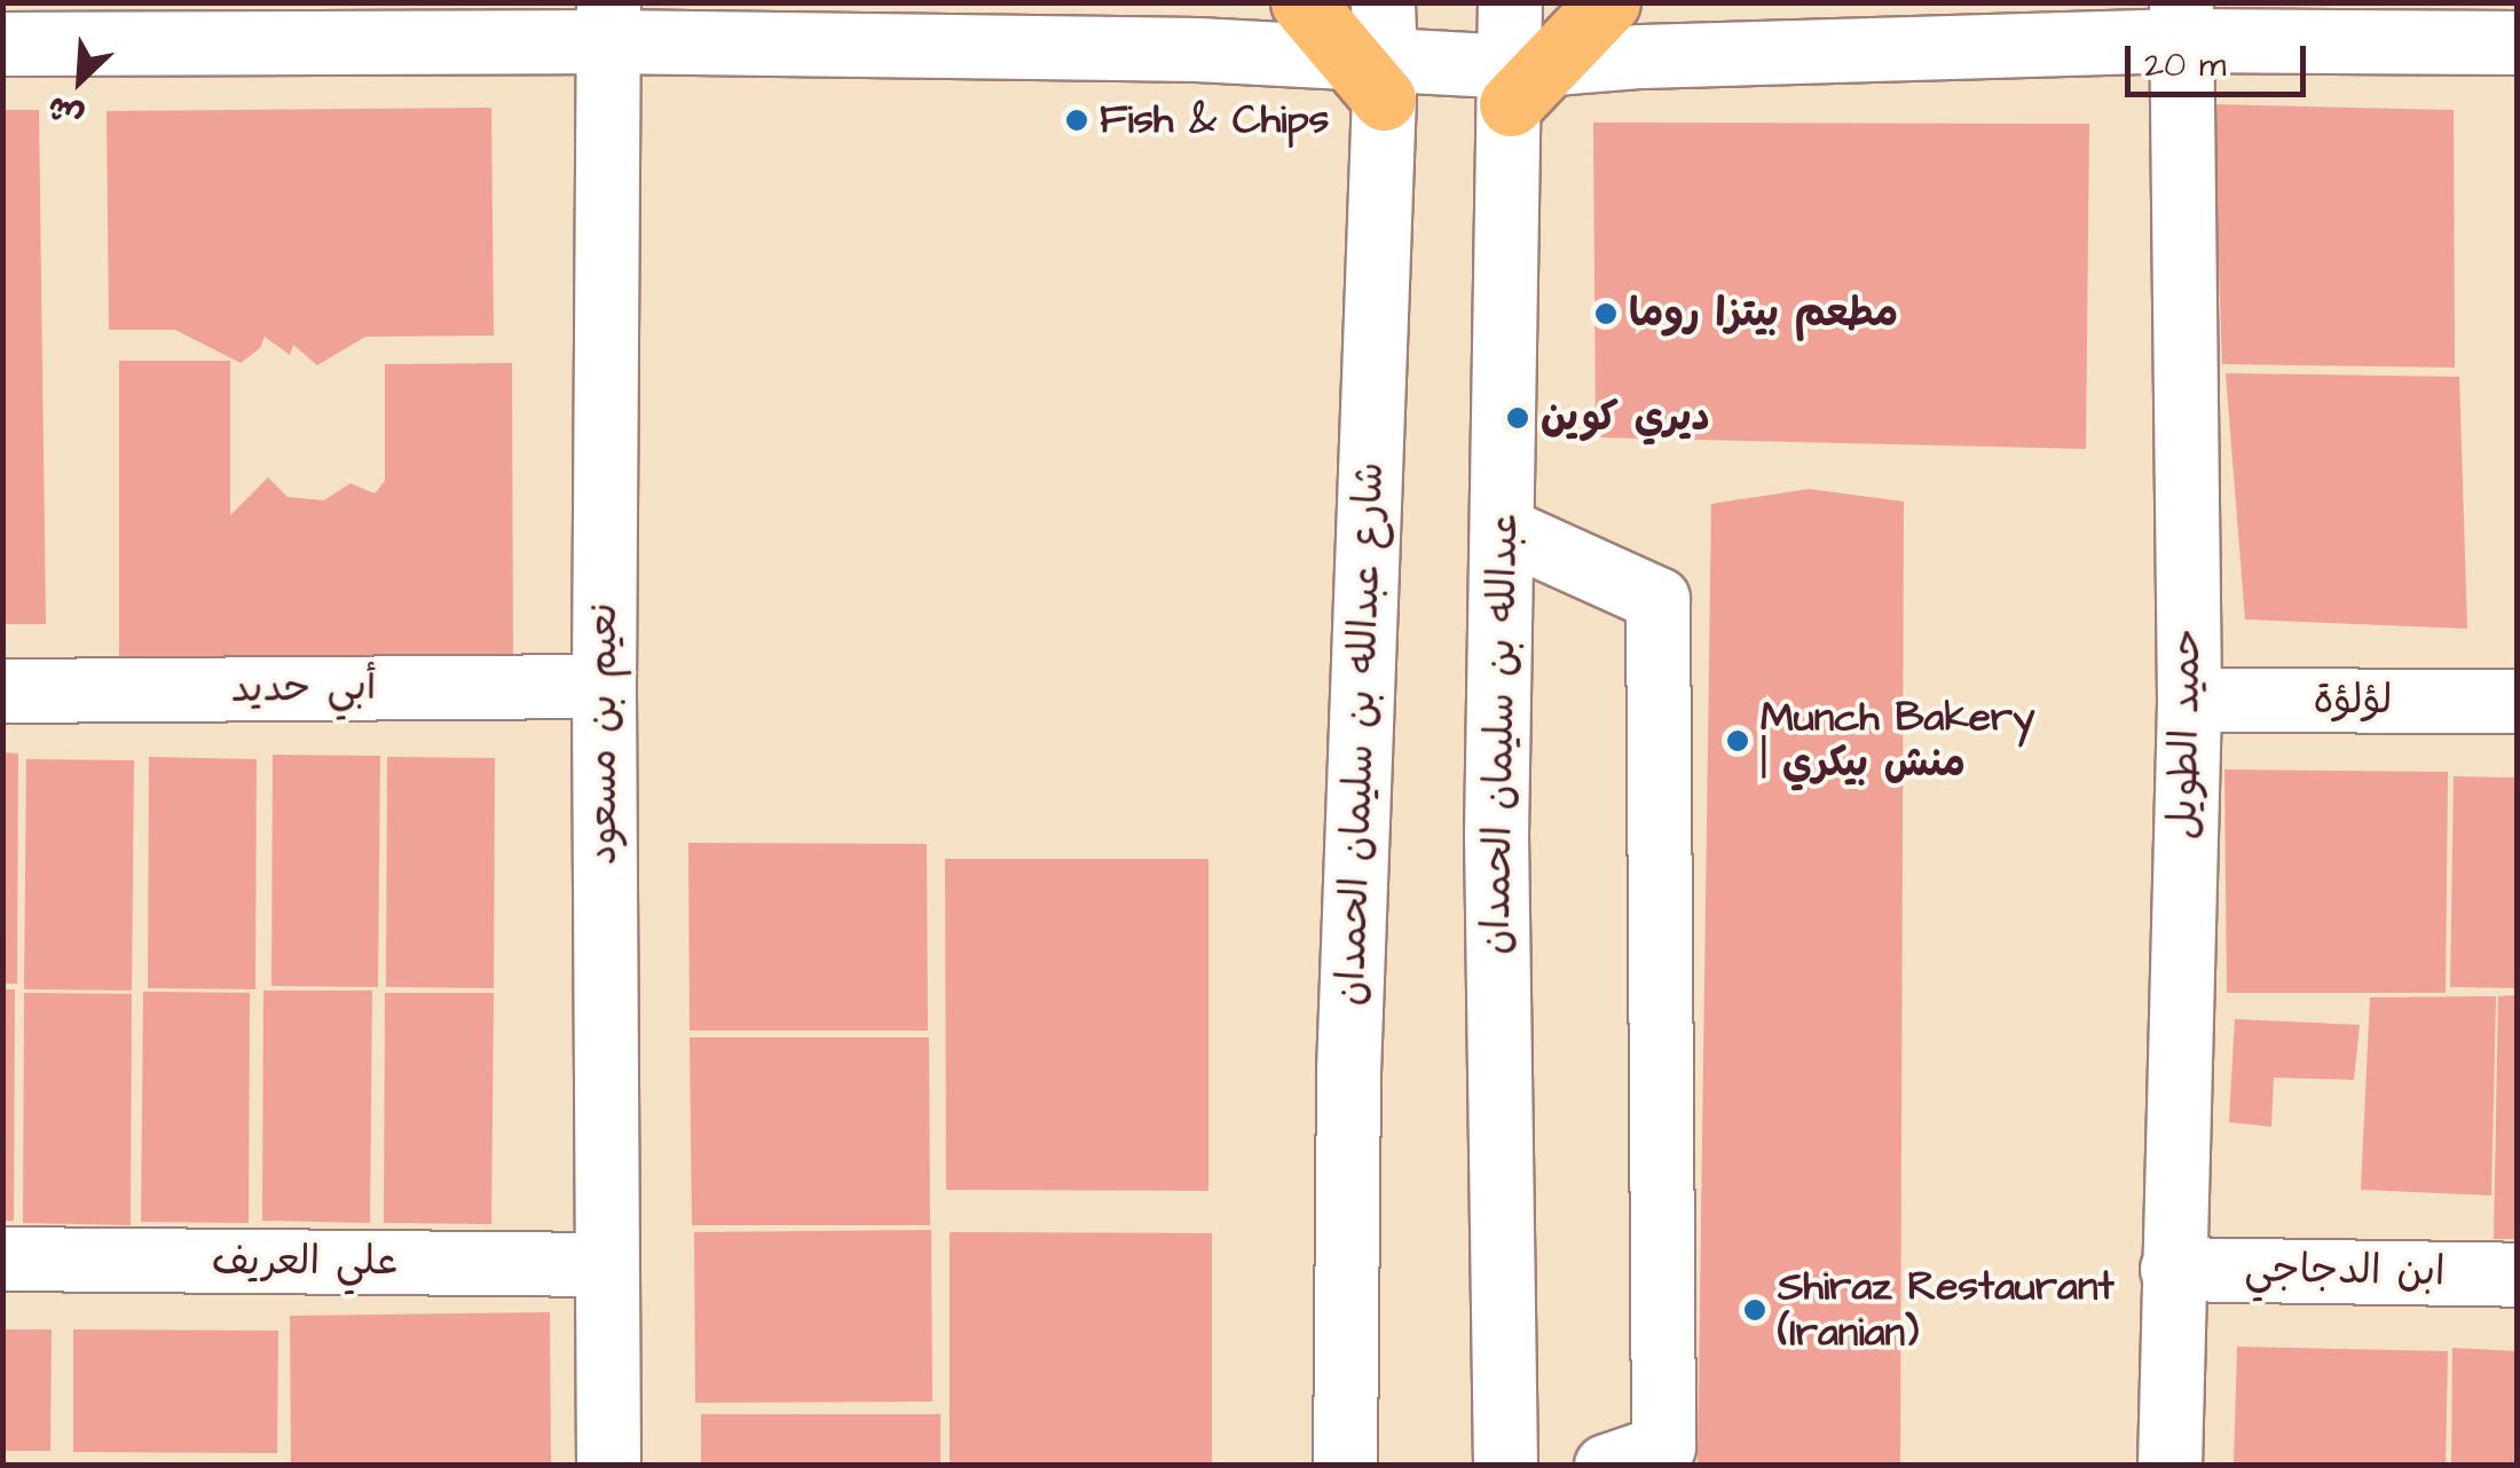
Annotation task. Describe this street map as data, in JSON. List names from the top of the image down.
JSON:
{
  "streets": {
    "street": [
      "أبي حديد",
      "لؤلؤة",
      "نعيم بن مسعود",
      "شارع عبدالله بن سليمان الحمدان",
      "عبدالله بن سليمان الحمدان",
      "حميد الطويل",
      "علي العريف",
      "ابن الدجاجي"
    ]
  },
  "crossings": [
    ["أبي حديد", "نعيم بن مسعود"],
    ["لؤلؤة", "حميد الطويل"],
    ["نعيم بن مسعود", "علي العريف"],
    ["حميد الطويل", "ابن الدجاجي"]
  ],
  "places": [
    "Fish & Chips",
    "مطعم بيتزا روما",
    "ديري كوين",
    "Munch Bakery | منش بيكري",
    "Shiraz Restaurant (Iranian)"
  ],
  "scale_bar": "20 m",
  "north": "bottom left"
}
